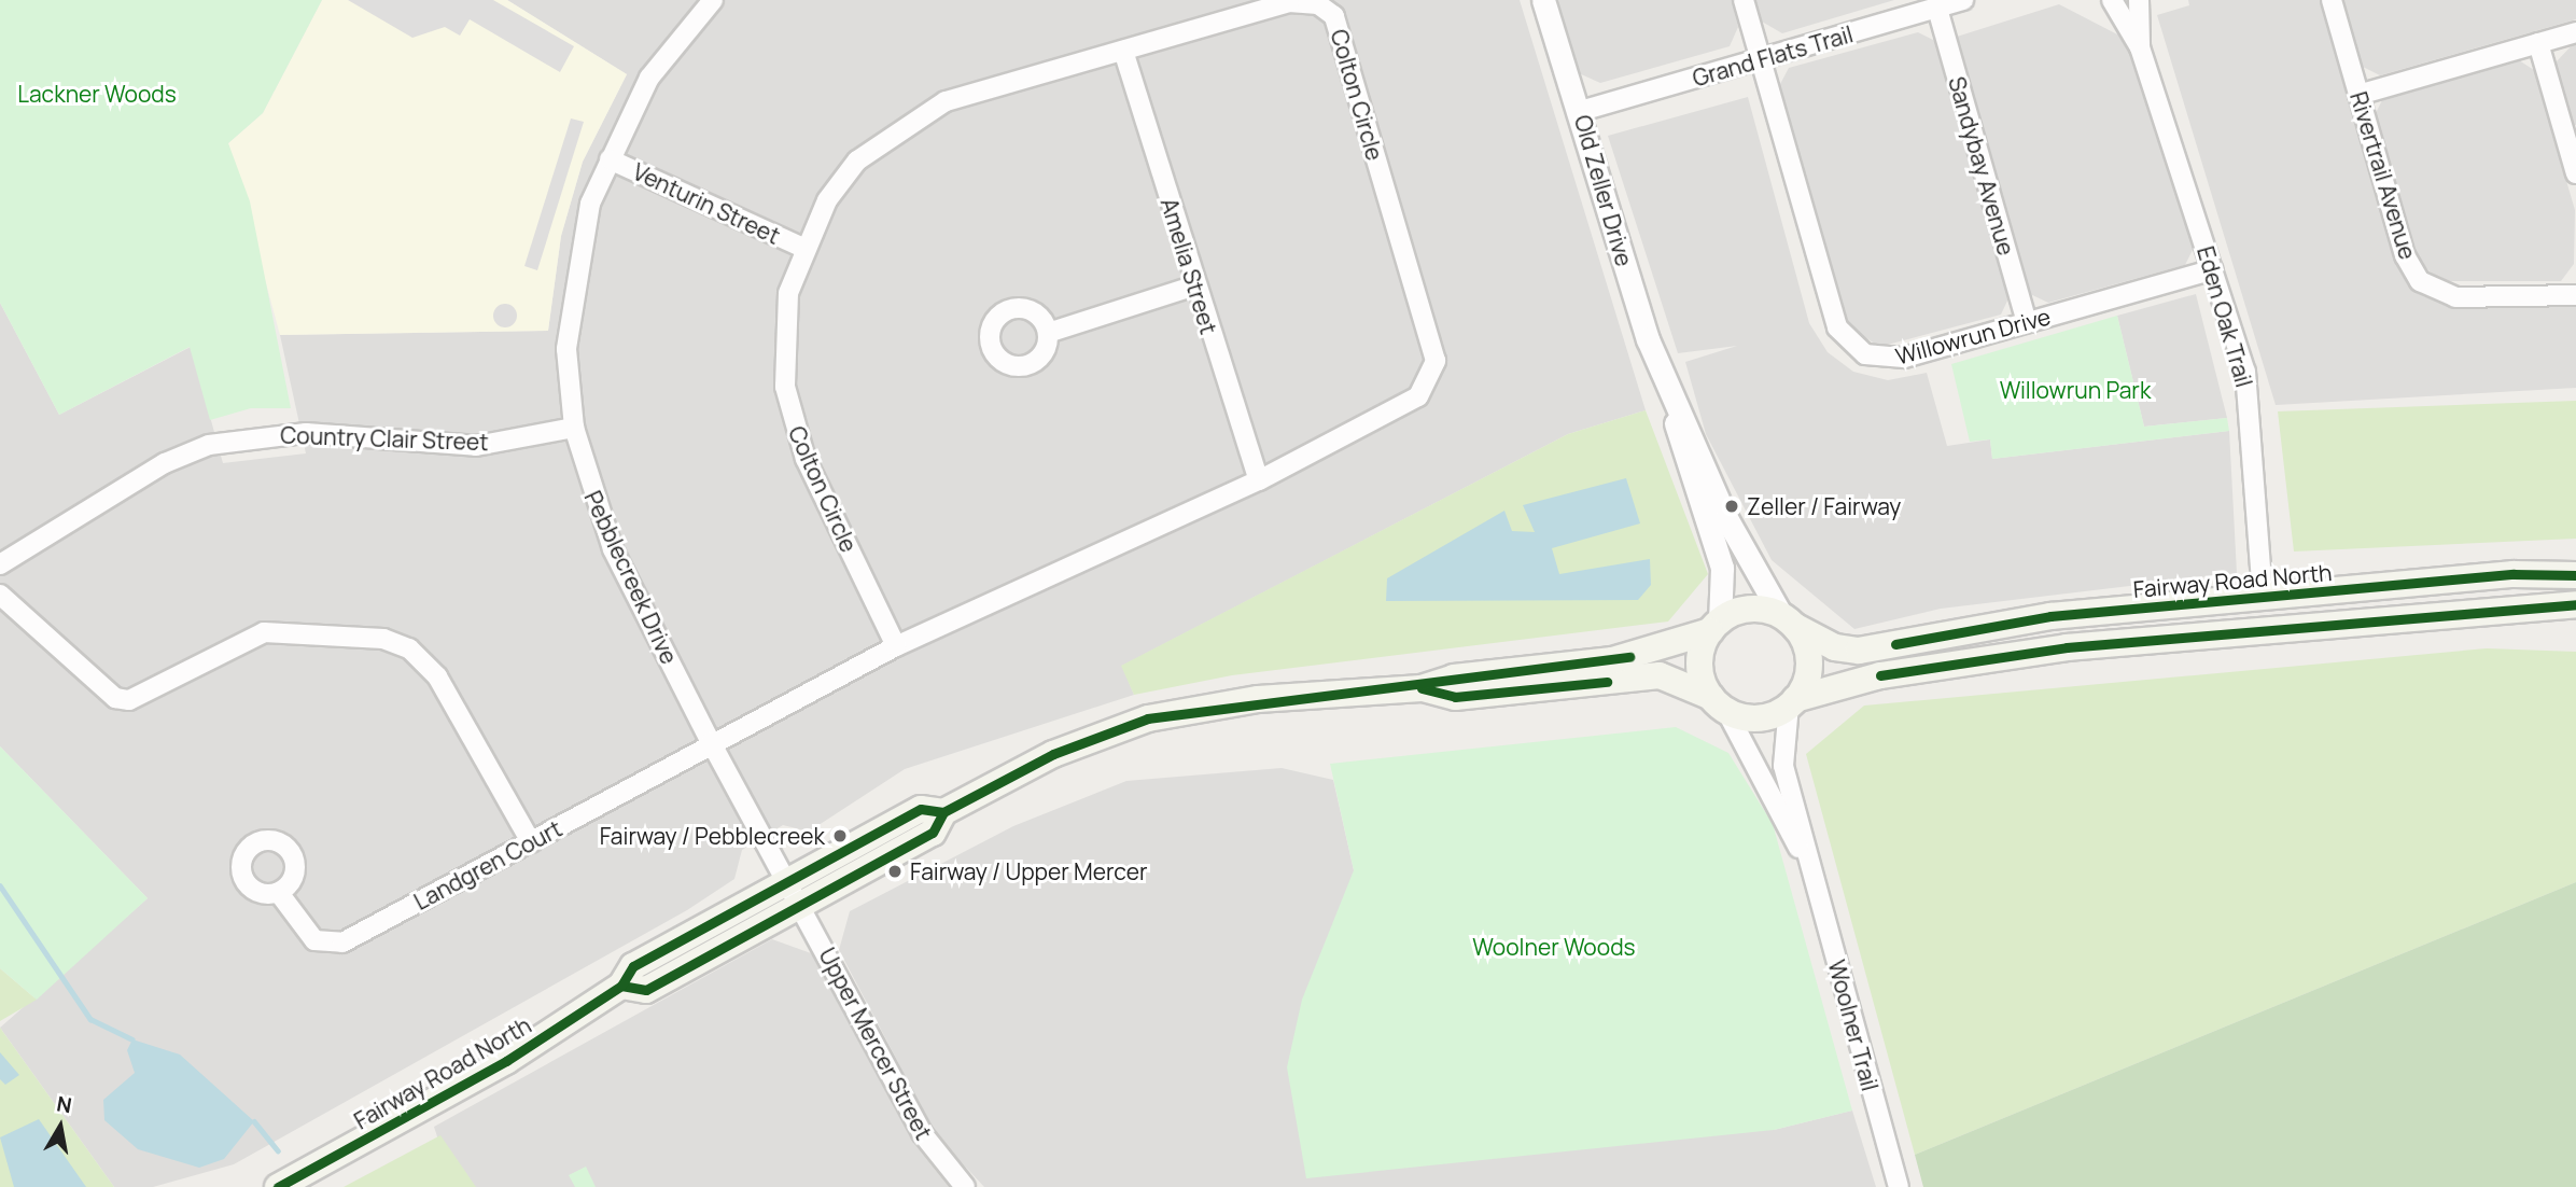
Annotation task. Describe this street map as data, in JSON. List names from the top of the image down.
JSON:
{
  "streets": {
    "main road": ["Fairway Road North"],
    "street": [
      "Grand Flats Trail",
      "Colton Circle",
      "Sandybay Avenue",
      "Rivertrail Avenue",
      "Old Zeller Drive",
      "Venturin Street",
      "Amelia Street",
      "Eden Oak Trail",
      "Willowrun Drive",
      "Country Clair Street",
      "Pebblecreek Drive",
      "Landgren Court",
      "Woolner Trail",
      "Upper Mercer Street"
    ]
  },
  "crossings": [
    ["Grand Flats Trail", "Sandybay Avenue"],
    ["Grand Flats Trail", "Old Zeller Drive"],
    ["Grand Flats Trail", "Willowrun Drive"],
    ["Colton Circle", "Venturin Street"],
    ["Colton Circle", "Amelia Street"],
    ["Colton Circle", "Pebblecreek Drive"],
    ["Colton Circle", "Landgren Court"],
    ["Sandybay Avenue", "Willowrun Drive"],
    ["Old Zeller Drive", "Fairway Road North"],
    ["Old Zeller Drive", "Woolner Trail"],
    ["Venturin Street", "Pebblecreek Drive"],
    ["Eden Oak Trail", "Willowrun Drive"],
    ["Eden Oak Trail", "Fairway Road North"],
    ["Country Clair Street", "Pebblecreek Drive"],
    ["Pebblecreek Drive", "Fairway Road North"],
    ["Pebblecreek Drive", "Landgren Court"],
    ["Pebblecreek Drive", "Upper Mercer Street"],
    ["Fairway Road North", "Woolner Trail"],
    ["Fairway Road North", "Upper Mercer Street"]
  ],
  "parks": ["Lackner Woods", "Willowrun Park", "Woolner Woods"],
  "places": ["Zeller / Fairway", "Fairway / Pebblecreek", "Fairway / Upper Mercer"],
  "north": "top"
}
